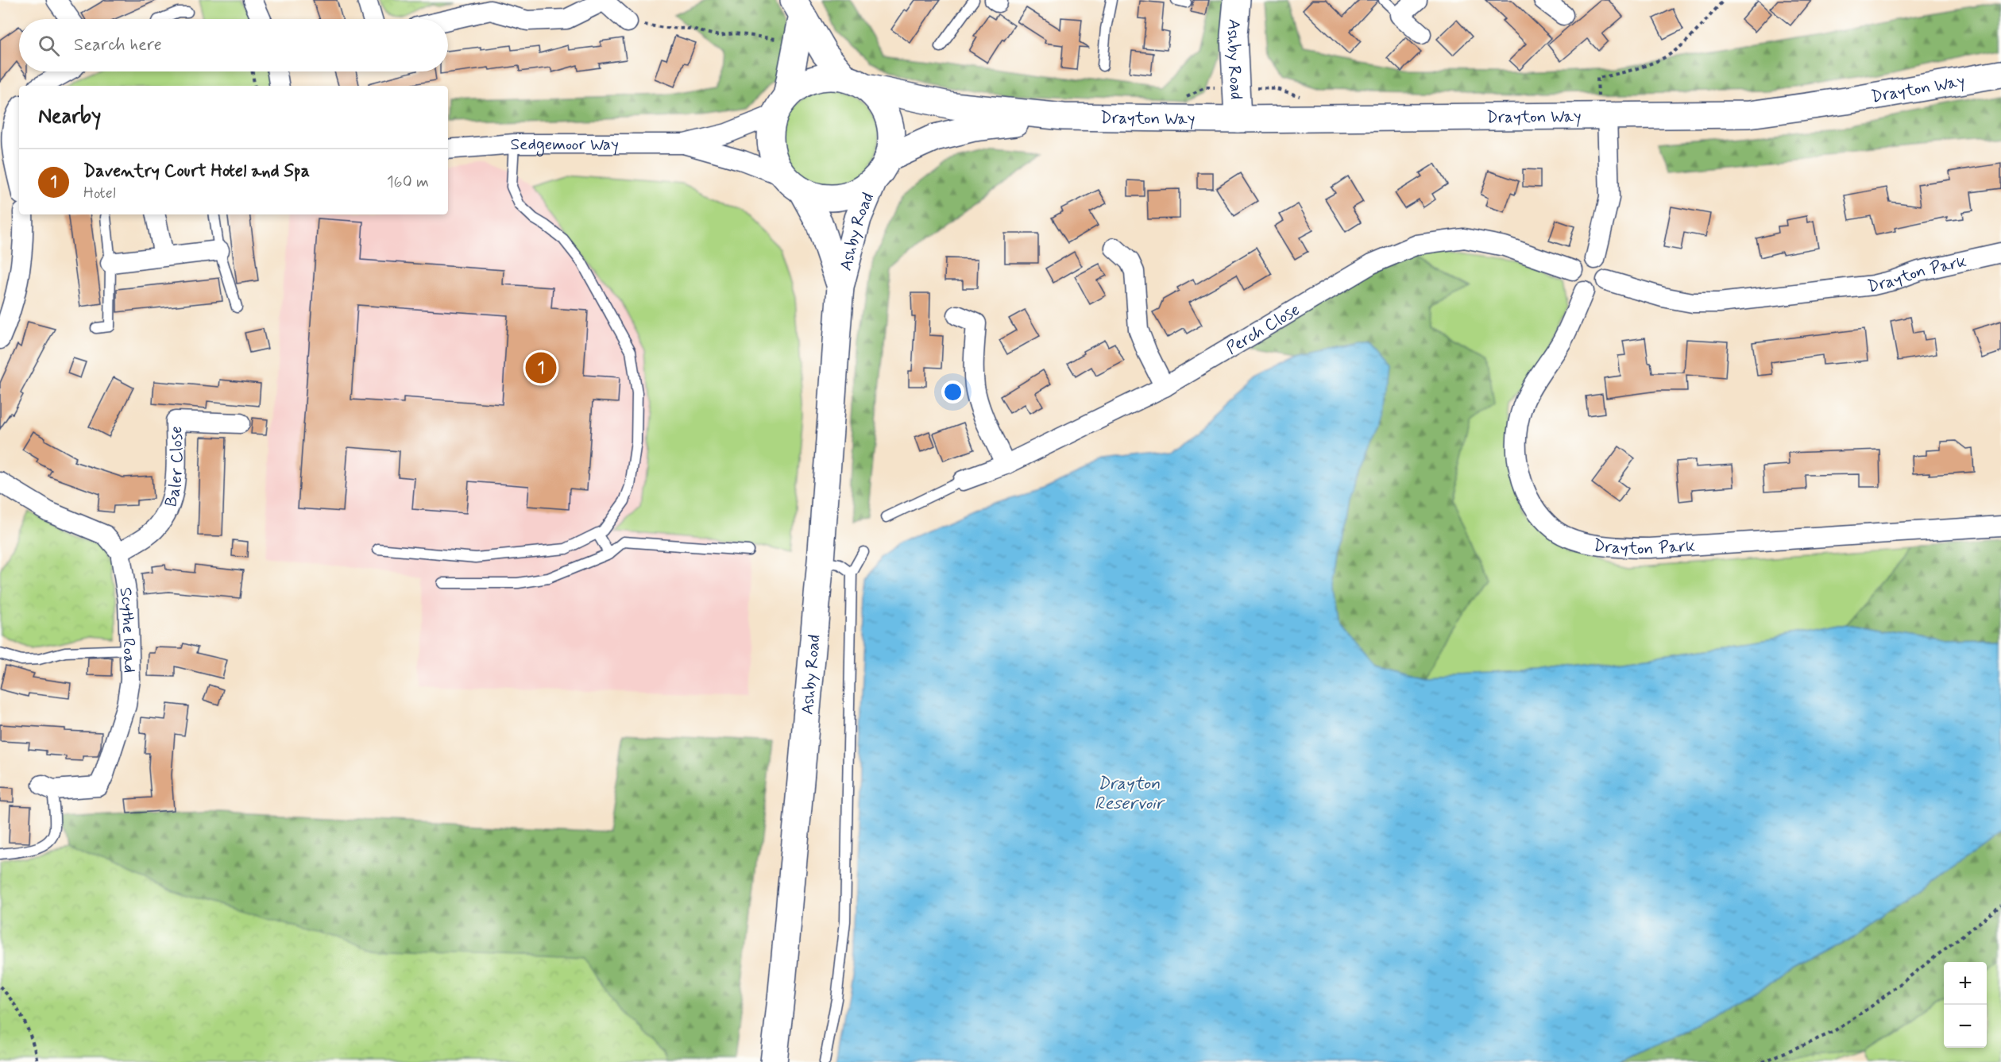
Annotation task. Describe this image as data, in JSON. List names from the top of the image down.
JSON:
{
  "streets": {
    "main road": ["Ashby Road", "Drayton Way"],
    "street": [
      "Sedgemoor Way",
      "Drayton Park",
      "Perch Close",
      "Baler Close",
      "Scythe Road"
    ]
  },
  "crossings": [
    ["Ashby Road", "Drayton Way"],
    ["Ashby Road", "Sedgemoor Way"],
    ["Drayton Way", "Sedgemoor Way"],
    ["Drayton Park", "Perch Close"],
    ["Baler Close", "Scythe Road"]
  ],
  "water": ["Drayton Reservoir"],
  "page": {
    "search": "Search here",
    "heading": "Nearby",
    "list": [
      {
        "mark": "1",
        "name": "Daventry Court Hotel and Spa",
        "note": "Hotel",
        "value": "160 m"
      }
    ],
    "pins": "1",
    "map_buttons": ["+", "−"]
  }
}
